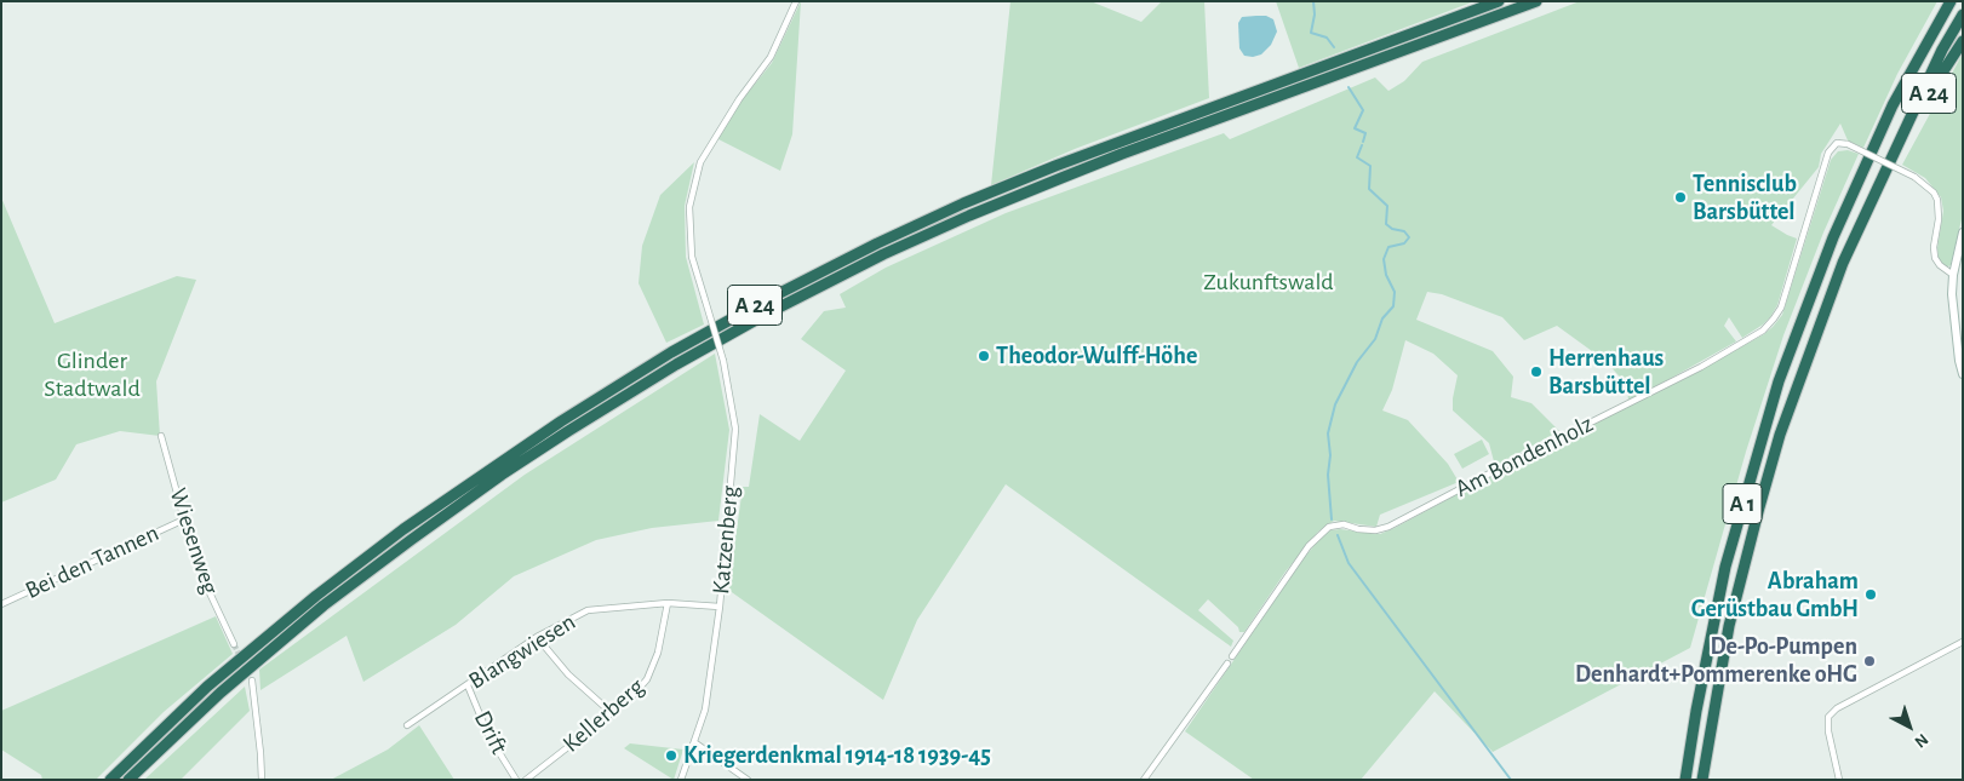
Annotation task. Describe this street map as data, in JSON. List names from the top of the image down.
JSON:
{
  "streets": {
    "highway": ["A 24", "A 1"],
    "street": [
      "Am Bondenholz",
      "Katzenberg",
      "Wiesenweg",
      "Bei den Tannen",
      "Blangwiesen",
      "Kellerberg",
      "Drift"
    ]
  },
  "crossings": [
    ["A 24", "A 1"],
    ["Katzenberg", "Blangwiesen"],
    ["Wiesenweg", "Bei den Tannen"],
    ["Blangwiesen", "Kellerberg"],
    ["Blangwiesen", "Drift"]
  ],
  "parks": ["Zukunftswald", "Glinder Stadtwald"],
  "places": [
    "Tennisclub Barsbüttel",
    "Theodor-Wulff-Höhe",
    "Herrenhaus Barsbüttel",
    "Abraham Gerüstbau GmbH",
    "De-Po-Pumpen Denhardt+Pommerenke oHG",
    "Kriegerdenkmal 1914-18 1939-45"
  ],
  "north": "bottom right"
}
